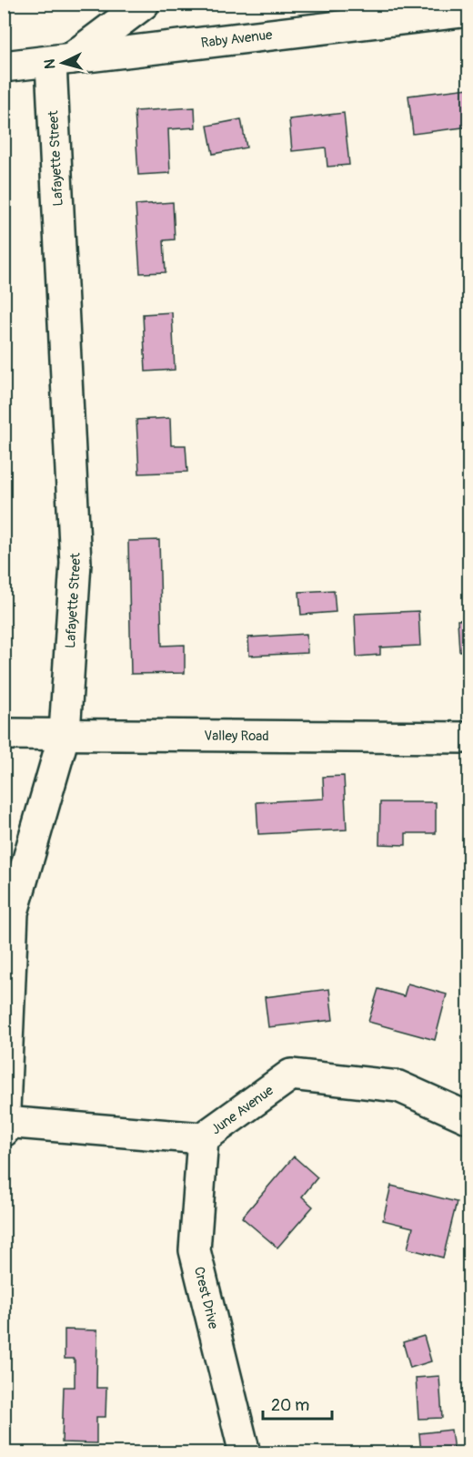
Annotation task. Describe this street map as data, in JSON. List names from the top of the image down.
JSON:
{
  "streets": {
    "street": [
      "Raby Avenue",
      "Lafayette Street",
      "Valley Road",
      "June Avenue",
      "Crest Drive"
    ]
  },
  "crossings": [
    ["Raby Avenue", "Lafayette Street"],
    ["Lafayette Street", "Valley Road"],
    ["Lafayette Street", "June Avenue"],
    ["June Avenue", "Crest Drive"]
  ],
  "scale_bar": "20 m",
  "north": "left"
}
